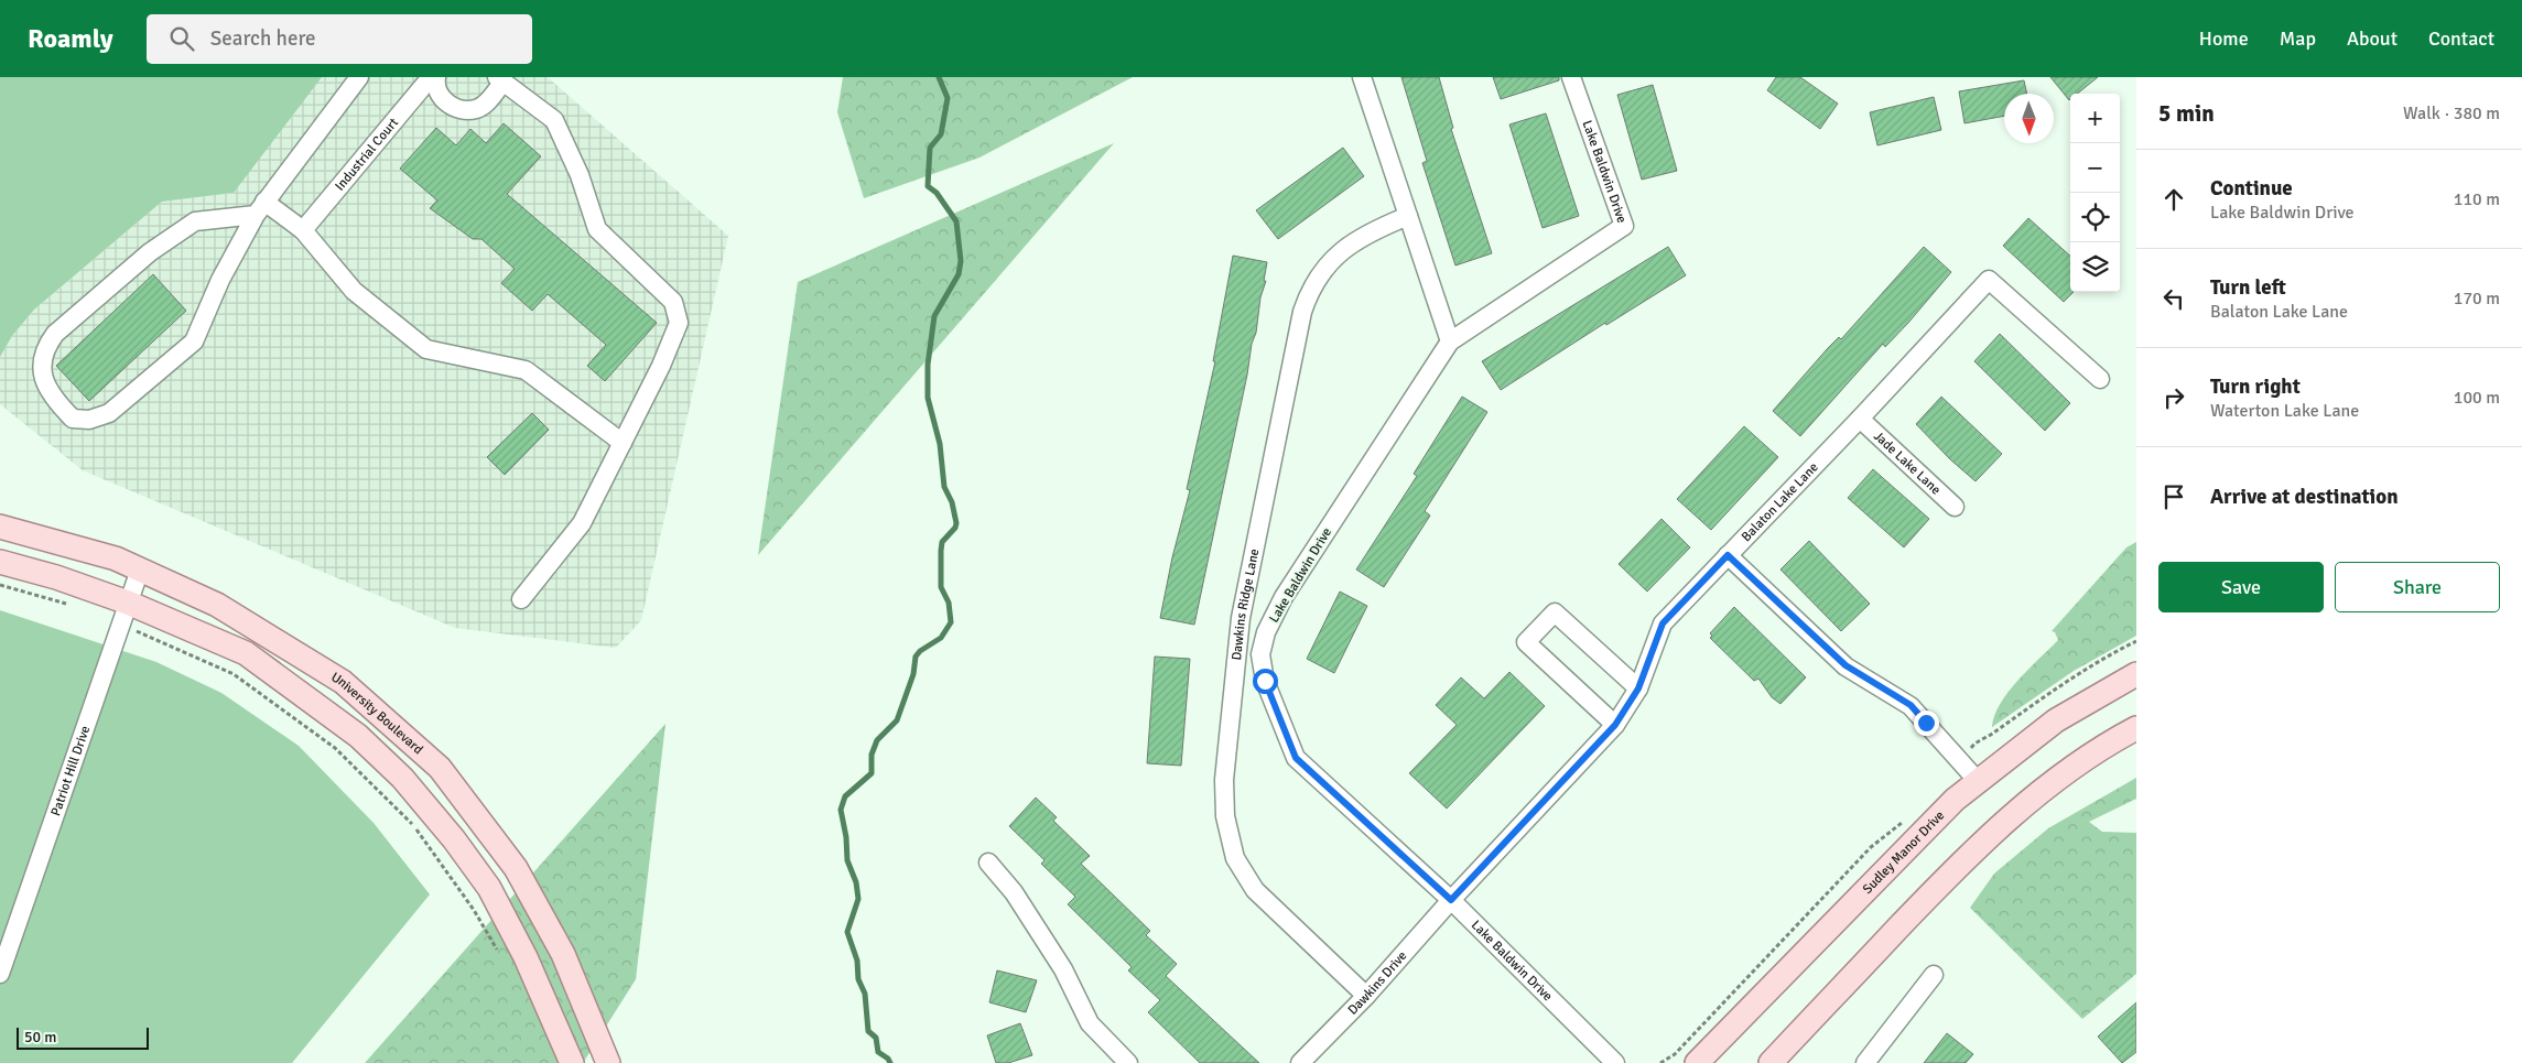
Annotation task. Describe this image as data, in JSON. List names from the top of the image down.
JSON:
{
  "streets": {
    "main road": ["University Boulevard", "Sudley Manor Drive"],
    "street": [
      "Industrial Court",
      "Lake Baldwin Drive",
      "Jade Lake Lane",
      "Balaton Lake Lane",
      "Dawkins Ridge Lane",
      "Patriot Hill Drive",
      "Dawkins Drive"
    ]
  },
  "crossings": [
    ["Lake Baldwin Drive", "Balaton Lake Lane"],
    ["Lake Baldwin Drive", "Dawkins Drive"],
    ["Jade Lake Lane", "Balaton Lake Lane"],
    ["Balaton Lake Lane", "Dawkins Drive"],
    ["Dawkins Ridge Lane", "Dawkins Drive"],
    ["University Boulevard", "Patriot Hill Drive"]
  ],
  "scale_bar": "50 m",
  "north": "bottom",
  "page": {
    "header": "Roamly",
    "search": "Search here",
    "nav": [
      "Home",
      "Map",
      "About",
      "Contact"
    ],
    "heading": ["5 min", "Walk · 380 m"],
    "map_buttons": ["+", "−"],
    "list": [
      ["Continue", "Lake Baldwin Drive", "110 m"],
      ["Turn left", "Balaton Lake Lane", "170 m"],
      ["Turn right", "Waterton Lake Lane", "100 m"],
      "Arrive at destination"
    ],
    "buttons": ["Save", "Share"],
    "scale": "50 m"
  }
}
